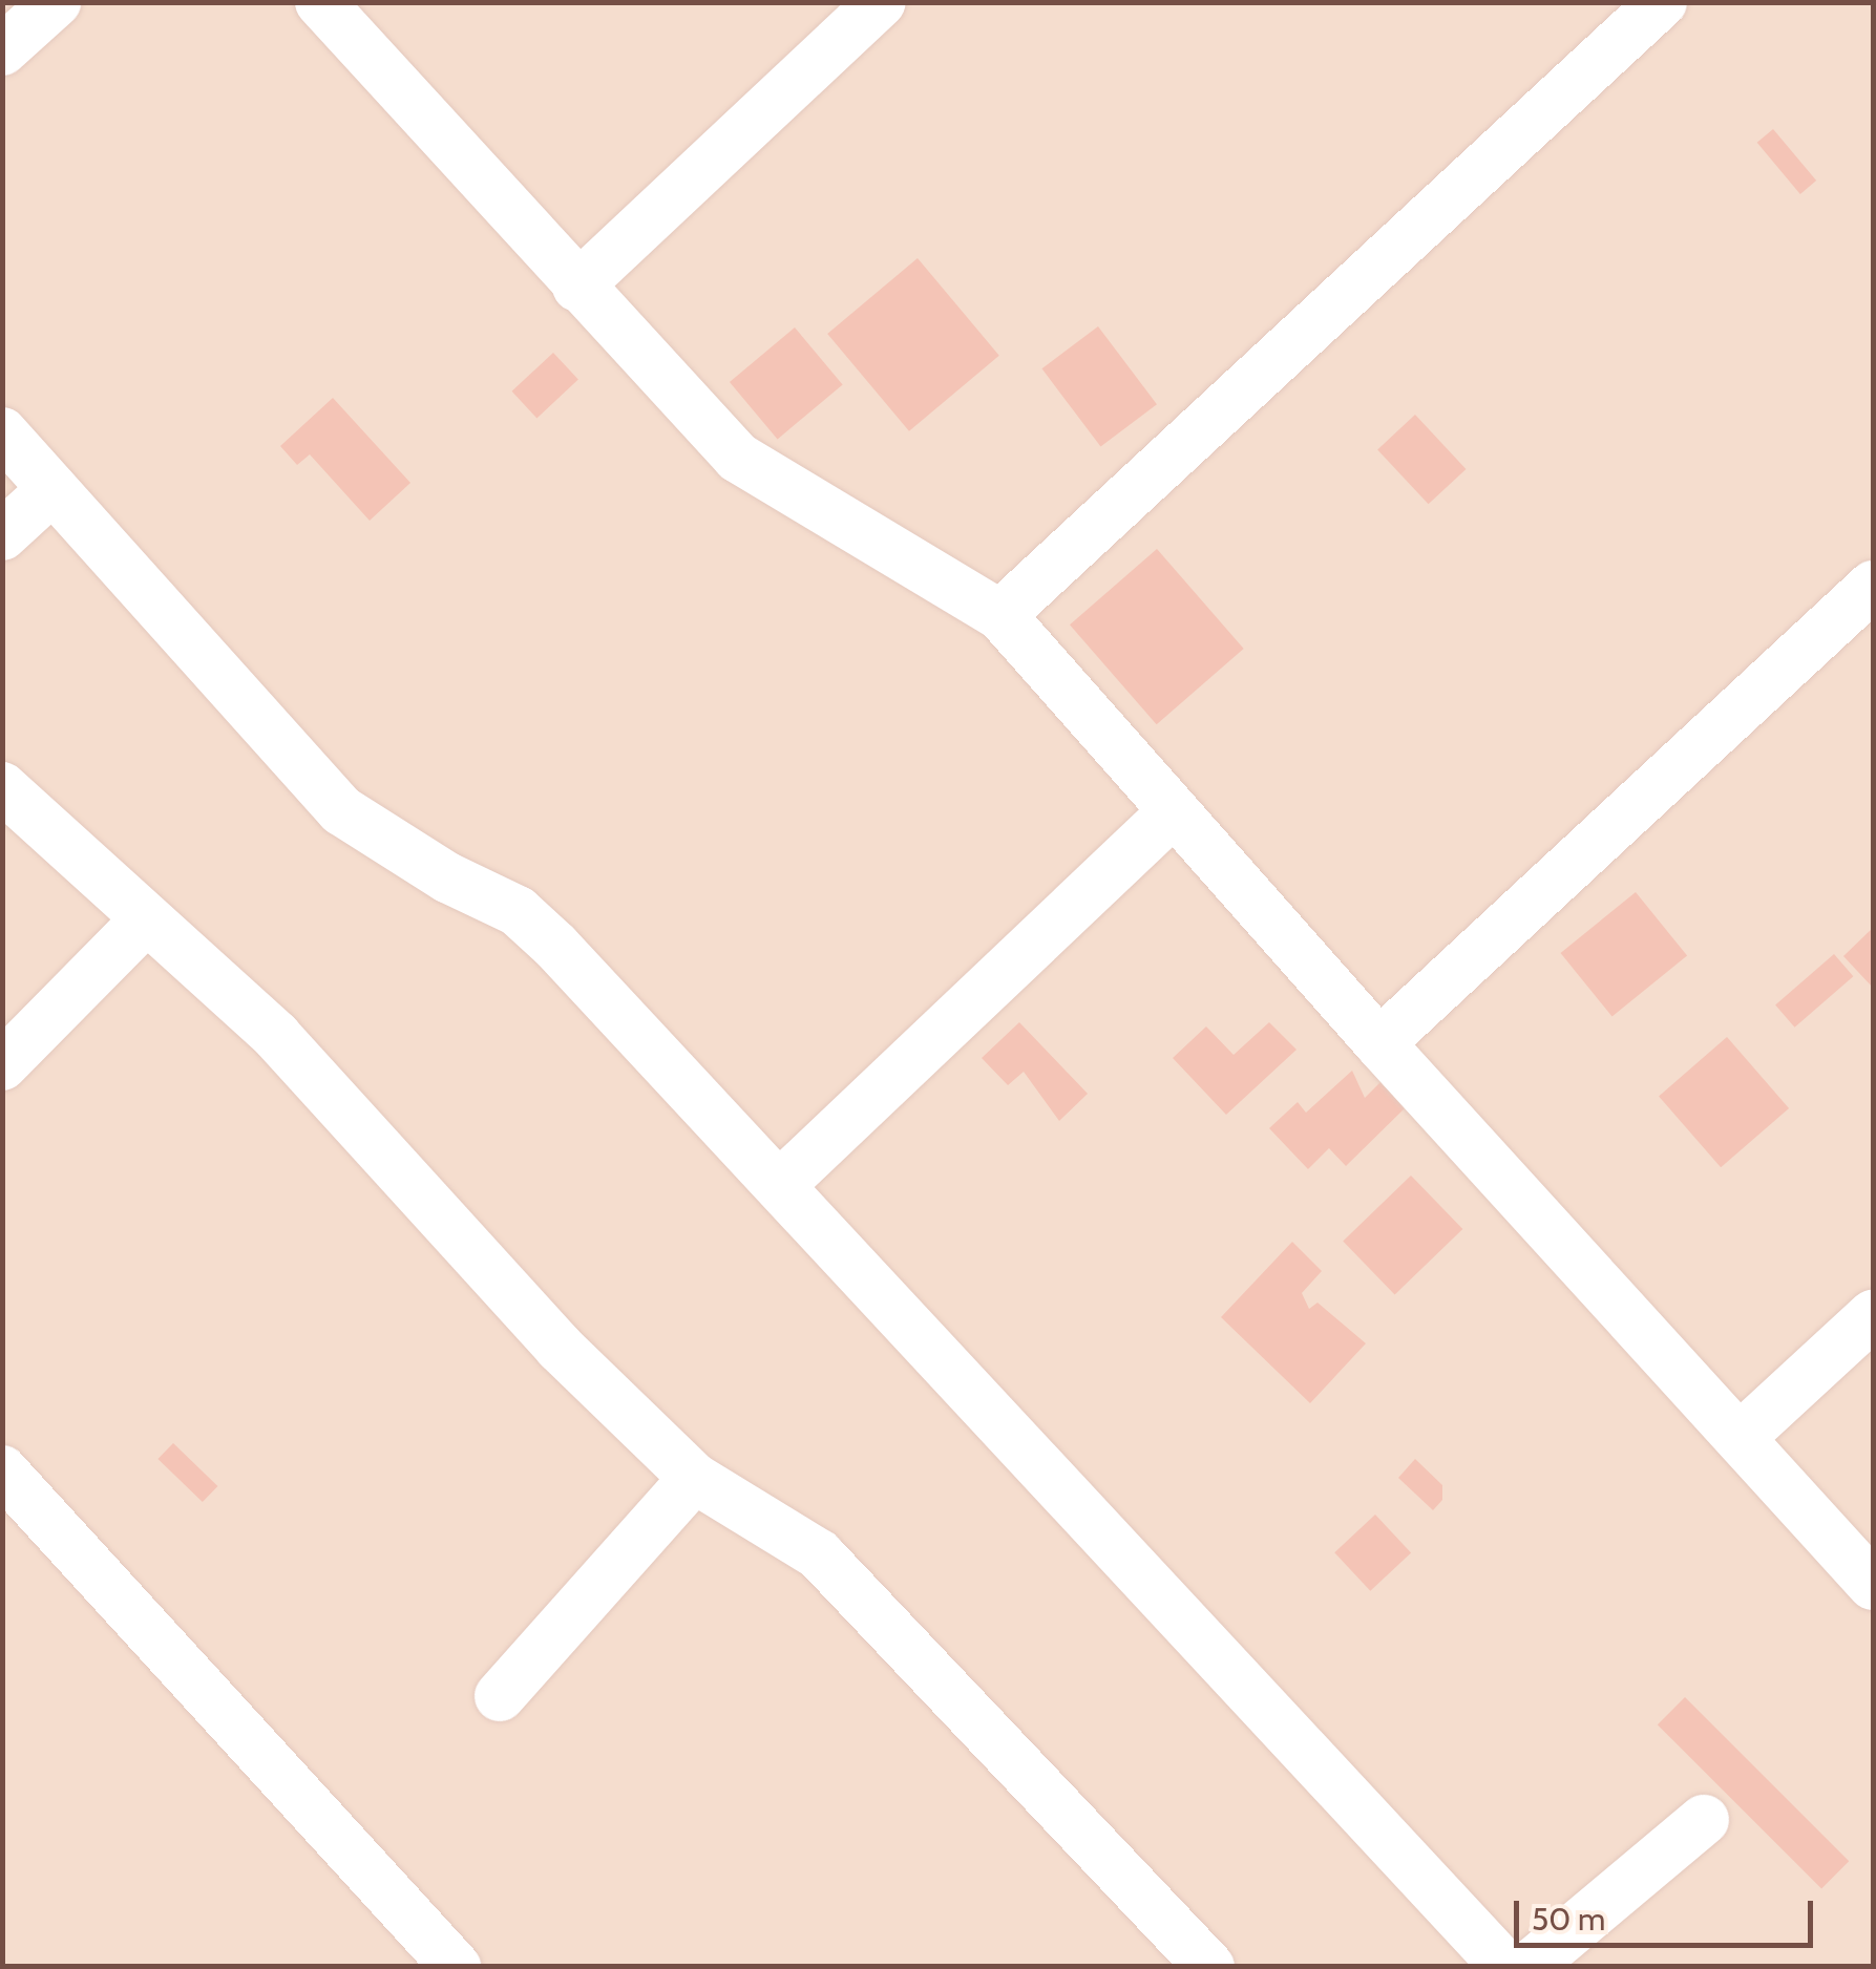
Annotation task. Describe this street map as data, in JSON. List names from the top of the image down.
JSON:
{
  "scale_bar": "50 m"
}
